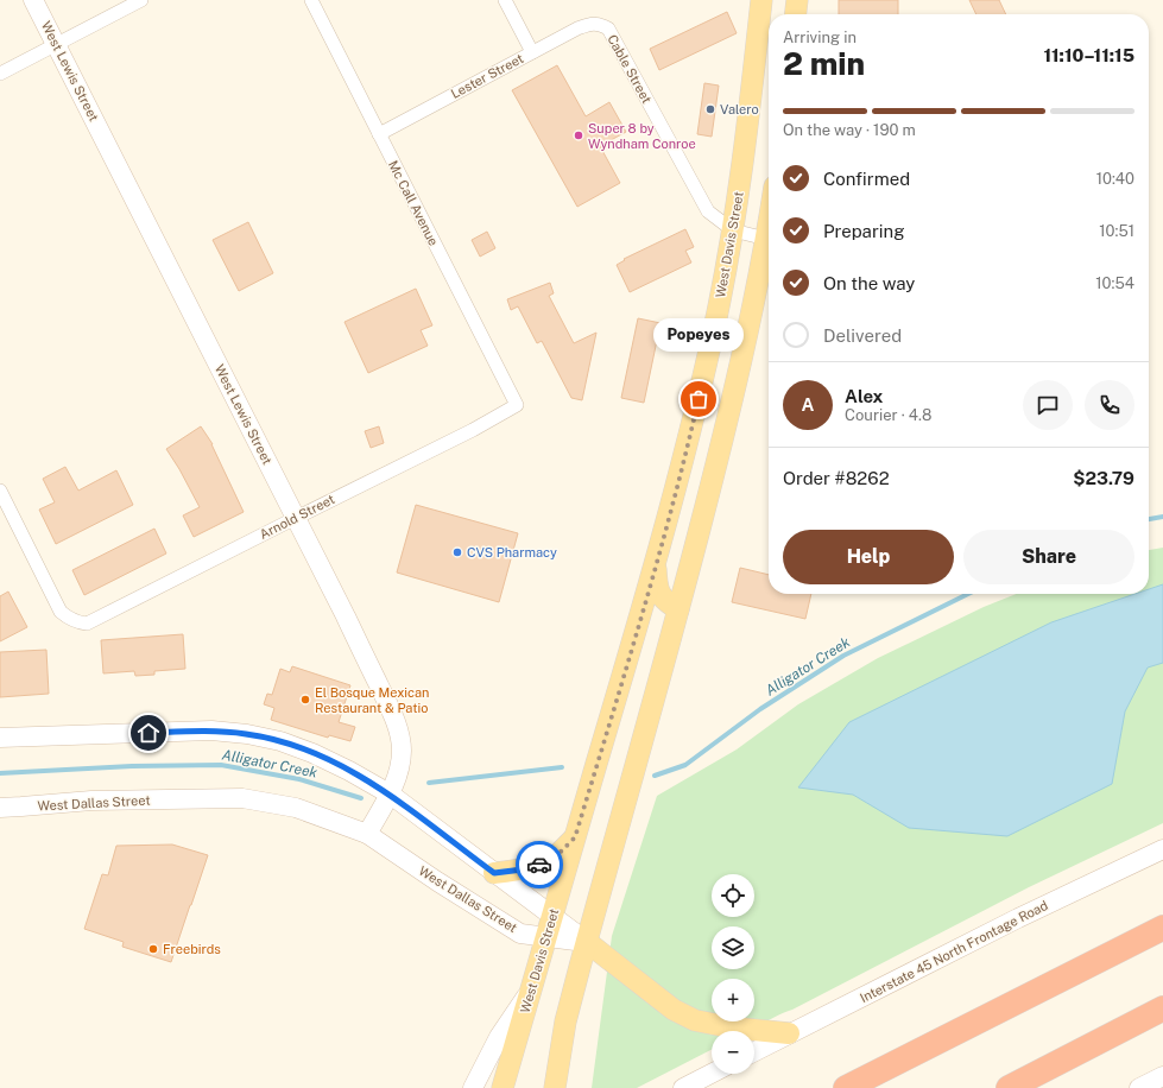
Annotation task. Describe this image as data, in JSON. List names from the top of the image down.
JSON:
{
  "streets": {
    "main road": ["West Davis Street"],
    "street": [
      "Cable Street",
      "West Lewis Street",
      "Lester Street",
      "Mc Call Avenue",
      "Arnold Street",
      "West Dallas Street",
      "Interstate 45 North Frontage Road"
    ]
  },
  "crossings": [
    ["Cable Street", "Lester Street"],
    ["Cable Street", "West Davis Street"],
    ["West Lewis Street", "Arnold Street"],
    ["West Lewis Street", "West Dallas Street"],
    ["Lester Street", "Mc Call Avenue"],
    ["Mc Call Avenue", "Arnold Street"],
    ["West Davis Street", "West Dallas Street"]
  ],
  "water": ["Alligator Creek"],
  "places": [
    "Valero",
    "Super 8 by Wyndham Conroe",
    "Popeyes",
    "CVS Pharmacy",
    "El Bosque Mexican Restaurant & Patio",
    "Freebirds"
  ],
  "page": {
    "heading": ["2 min", "Arriving in", "11:10–11:15"],
    "panel": [
      "Alex",
      "Courier · 4.8",
      "Order #8262",
      "$23.79"
    ],
    "bar": "On the way · 190 m",
    "list": [
      ["Confirmed", "10:40"],
      ["Preparing", "10:51"],
      ["On the way", "10:54"],
      "Delivered"
    ],
    "bubble": "Popeyes",
    "round": "A",
    "buttons": ["Help", "Share"],
    "map_buttons": ["+", "−"]
  }
}
